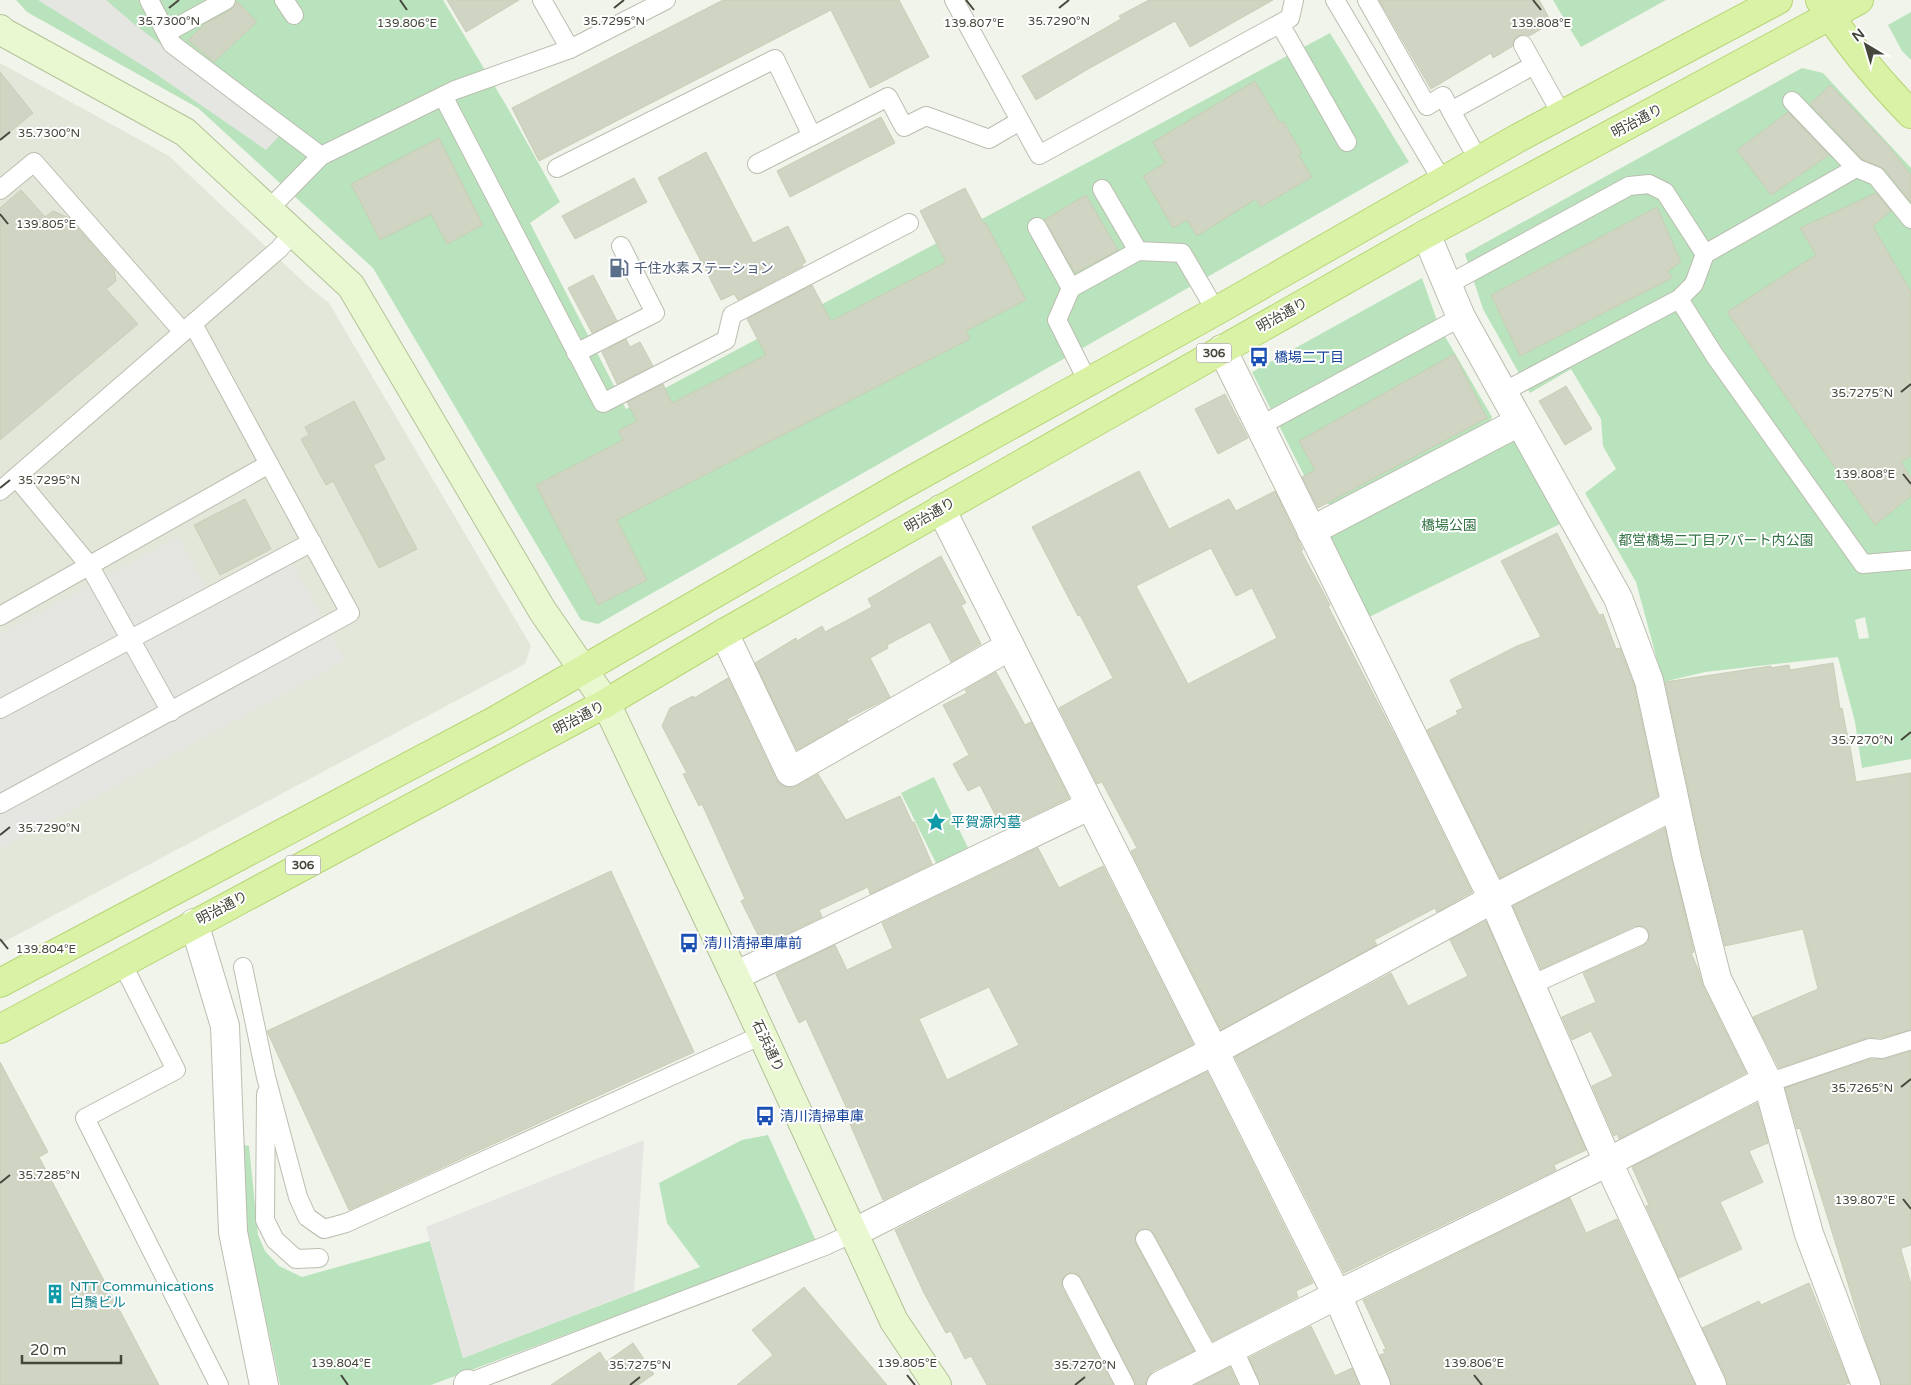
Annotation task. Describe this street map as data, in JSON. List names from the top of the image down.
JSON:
{
  "streets": {
    "main road": ["明治通り", "306"],
    "street": ["石浜通り"]
  },
  "crossings": [
    ["明治通り", "石浜通り"],
    ["306", "石浜通り"]
  ],
  "parks": ["橋場公園", "都営橋場二丁目アパート内公園"],
  "places": {
    "fuel station": ["千住水素ステーション"],
    "bus stop": ["橋場二丁目", "清川清掃車庫前", "清川清掃車庫"],
    "place": ["平賀源内墓"],
    "building": ["NTT Communications 白鬚ビル"]
  },
  "scale_bar": "20 m",
  "north": "top left",
  "coordinates": [
    "35.7300°N",
    "35.7295°N",
    "35.7290°N",
    "139.806°E",
    "139.807°E",
    "139.808°E",
    "139.805°E",
    "35.7275°N",
    "35.7270°N",
    "139.804°E",
    "35.7265°N",
    "35.7285°N"
  ]
}
